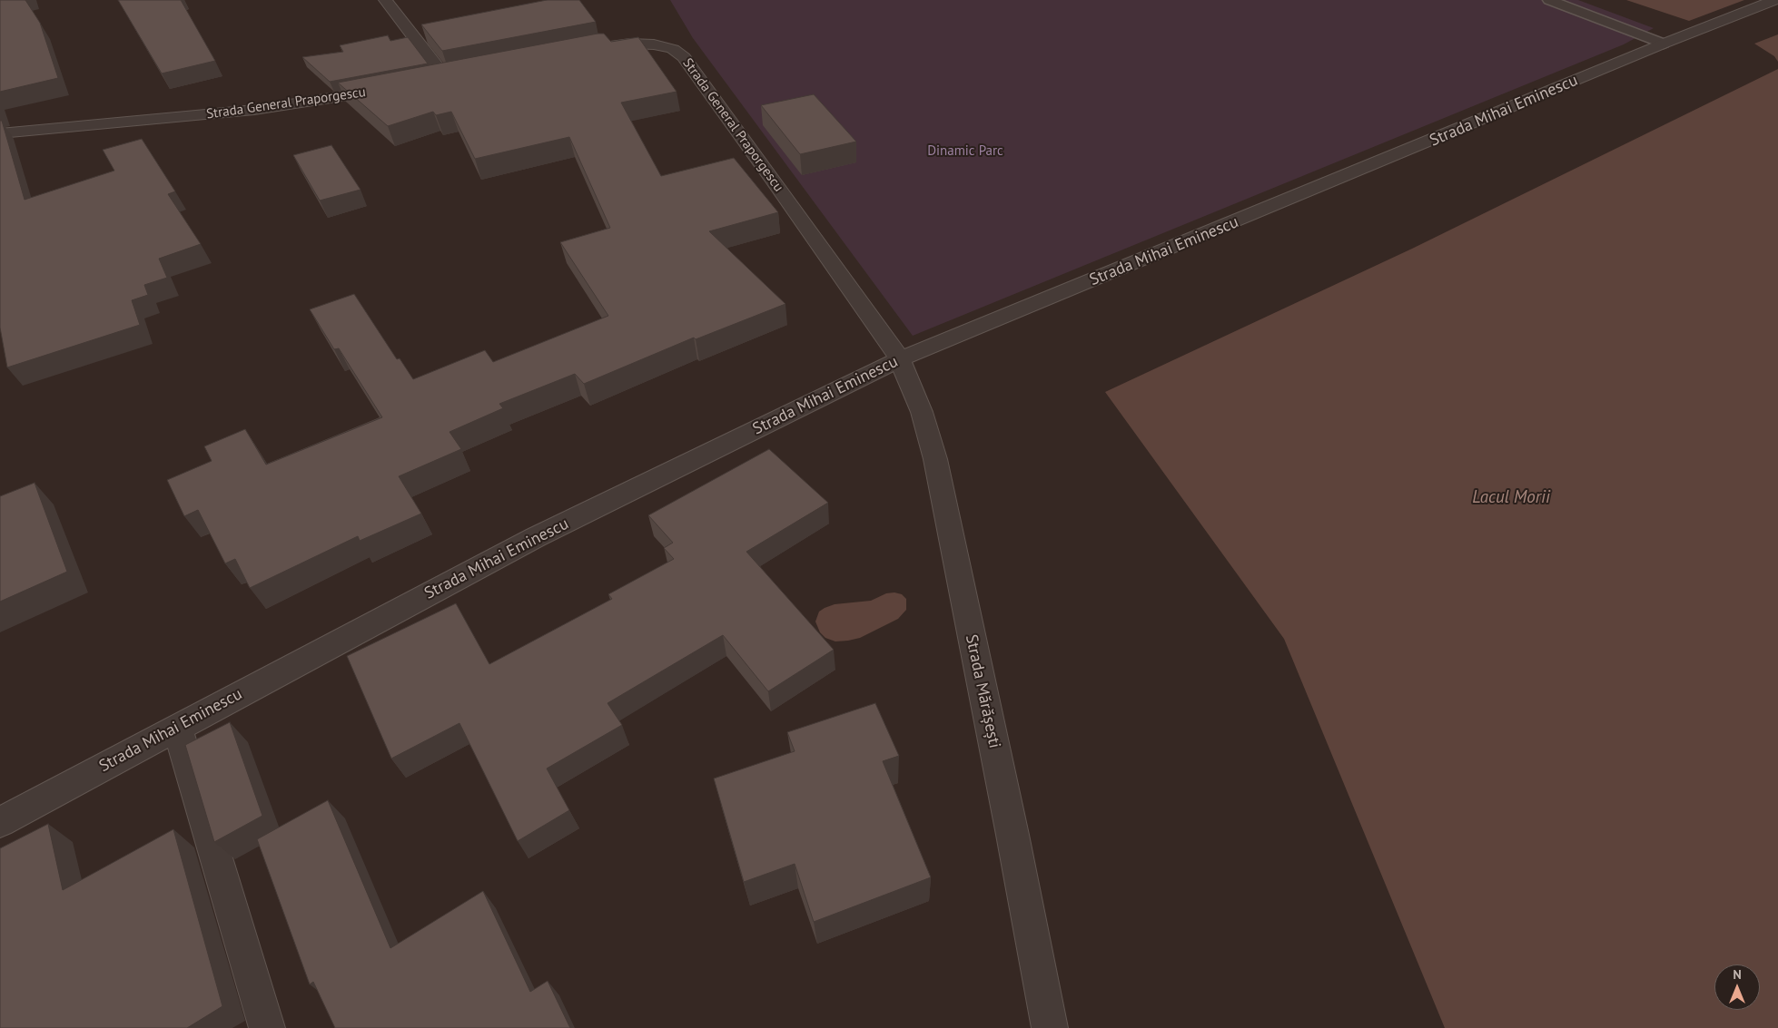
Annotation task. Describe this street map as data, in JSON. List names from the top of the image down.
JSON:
{
  "streets": {
    "street": ["Strada General Praporgescu", "Strada Mihai Eminescu", "Strada Mărășești"]
  },
  "crossings": [
    ["Strada General Praporgescu", "Strada Mihai Eminescu"],
    ["Strada General Praporgescu", "Strada Mărășești"],
    ["Strada Mihai Eminescu", "Strada Mărășești"]
  ],
  "water": ["Lacul Morii"],
  "parks": ["Dinamic Parc"],
  "north": "top"
}
